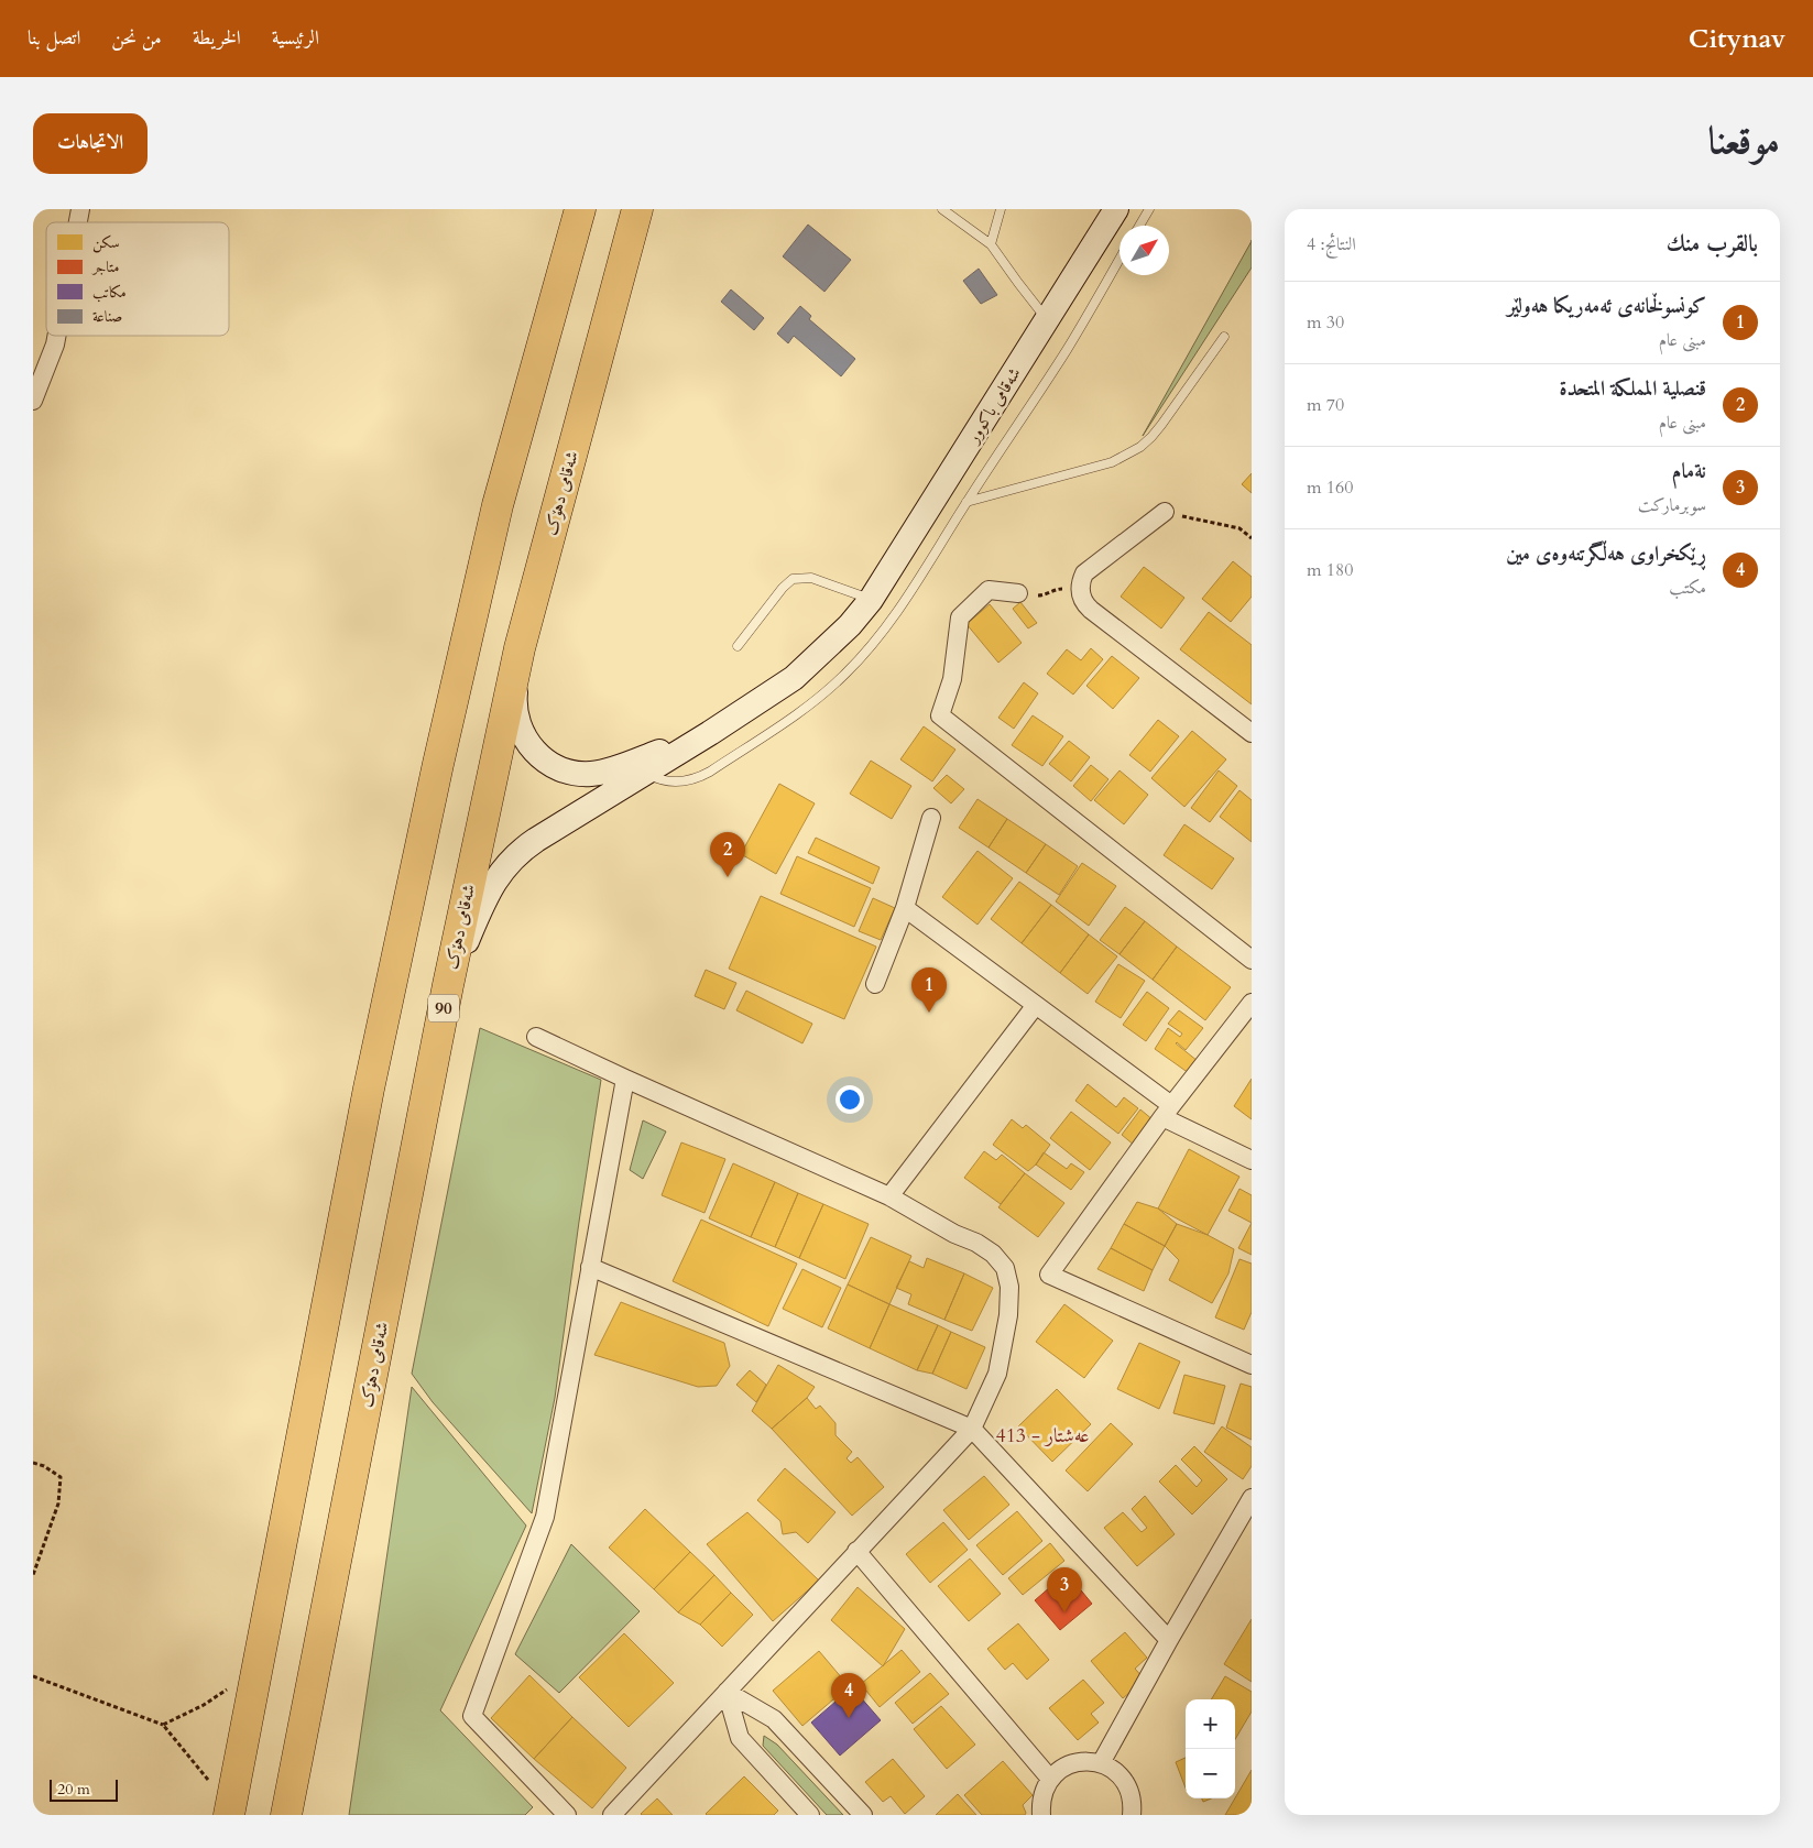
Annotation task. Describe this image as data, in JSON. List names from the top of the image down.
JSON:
{
  "streets": {
    "highway": ["شەقامی دهۆک", "90"],
    "street": ["شەقامی باکوور"]
  },
  "districts": ["عه‌شتار - 413"],
  "legend": [
    "سكن",
    "متاجر",
    "مكاتب",
    "صناعة"
  ],
  "scale_bar": "20 m",
  "north": "top right",
  "page": {
    "header": "Citynav",
    "nav": [
      "الرئيسية",
      "الخريطة",
      "من نحن",
      "اتصل بنا"
    ],
    "title": "موقعنا",
    "buttons": "الاتجاهات",
    "heading": ["بالقرب منك", "النتائج: 4"],
    "list": [
      {
        "mark": "1",
        "name": "کونسوڵخانەی ئەمەریکا هەولێر",
        "note": "مبنى عام",
        "value": "30 m"
      },
      {
        "mark": "2",
        "name": "قنصلية المملكة المتحدة",
        "note": "مبنى عام",
        "value": "70 m"
      },
      {
        "mark": "3",
        "name": "نةمام",
        "note": "سوبرماركت",
        "value": "160 m"
      },
      {
        "mark": "4",
        "name": "ڕێکخراوی هەڵگرتنەوەی مین",
        "note": "مكتب",
        "value": "180 m"
      }
    ],
    "pins": [
      "2",
      "1",
      "3",
      "4"
    ],
    "map_buttons": ["+", "−"],
    "scale": "20 m"
  }
}
